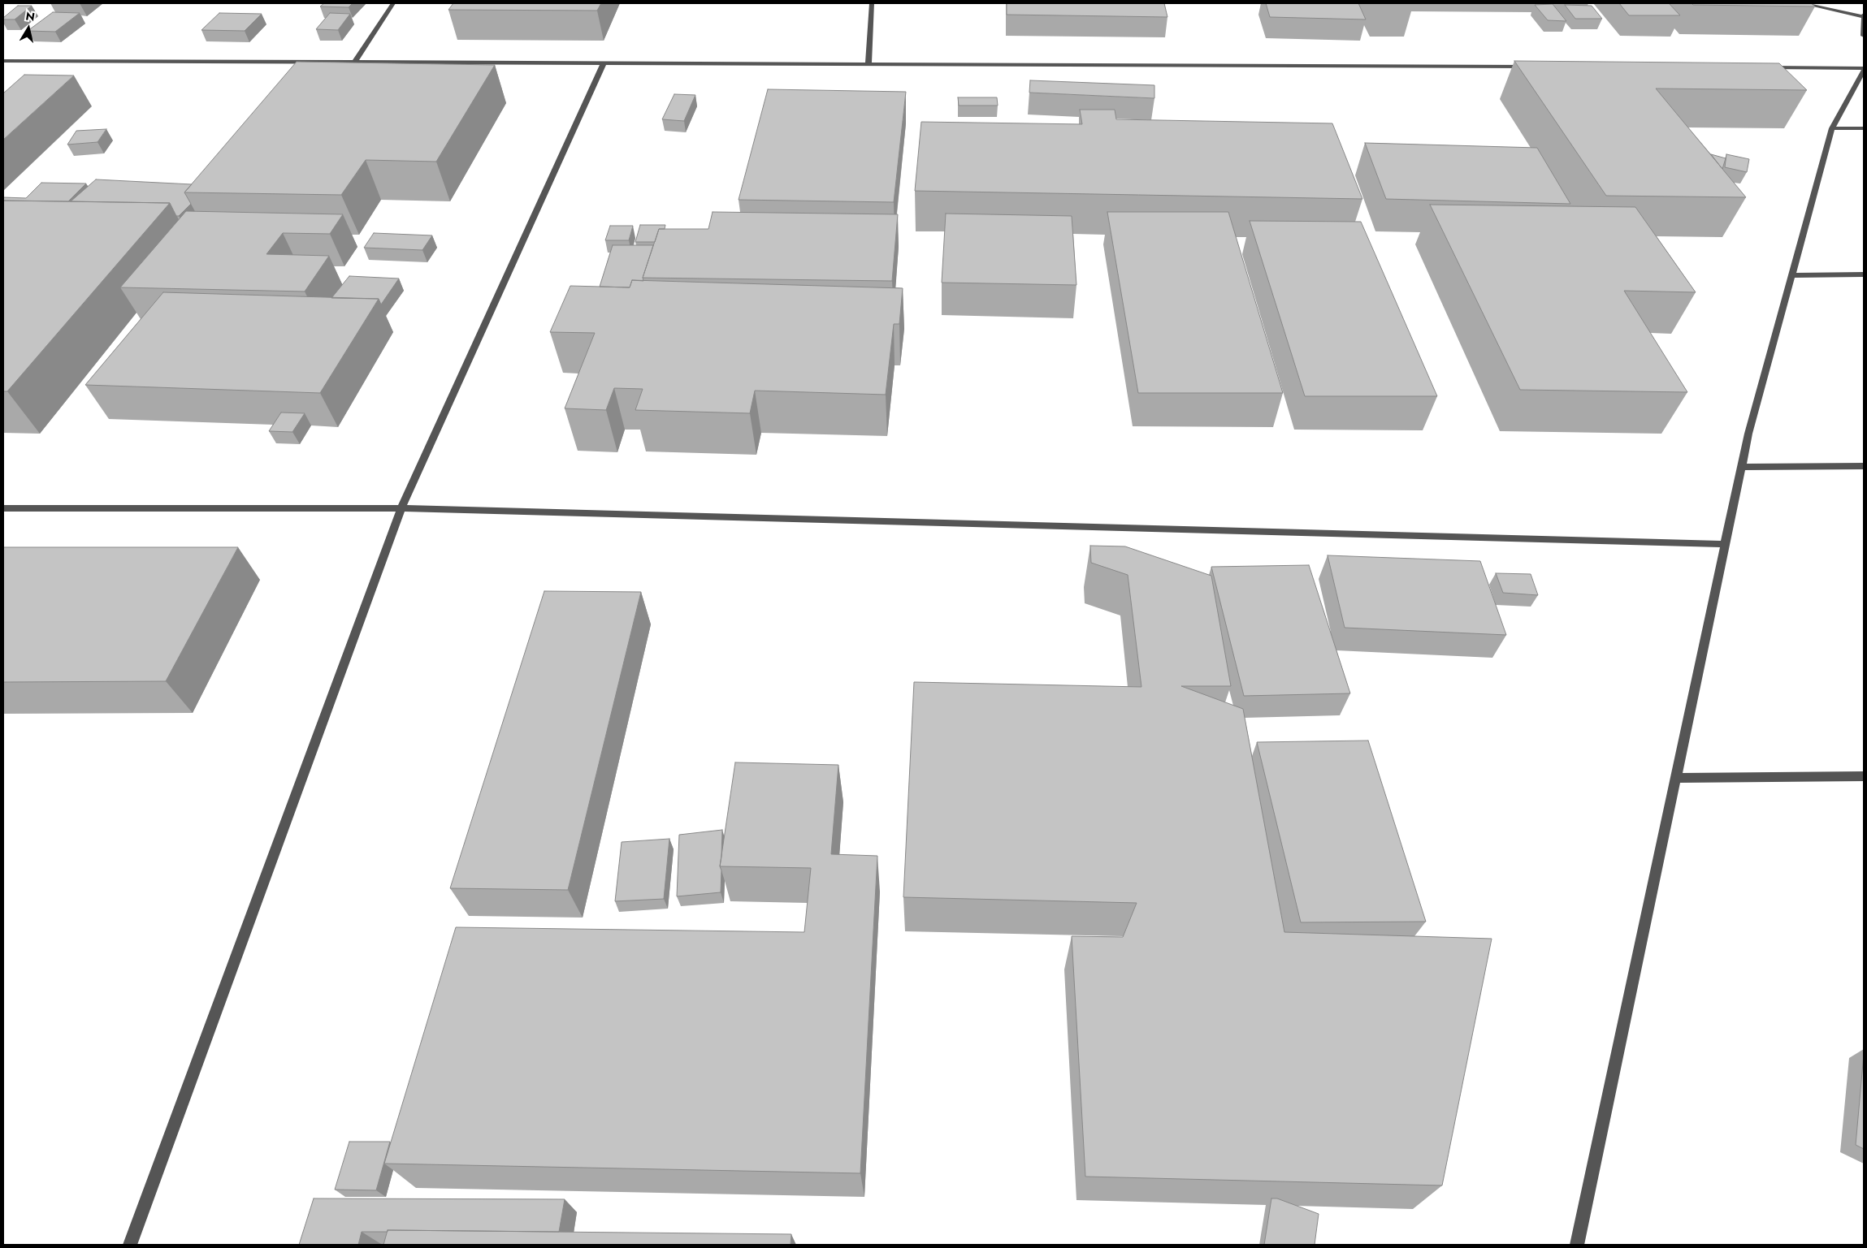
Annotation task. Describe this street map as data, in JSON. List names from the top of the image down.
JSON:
{
  "north": "top"
}
